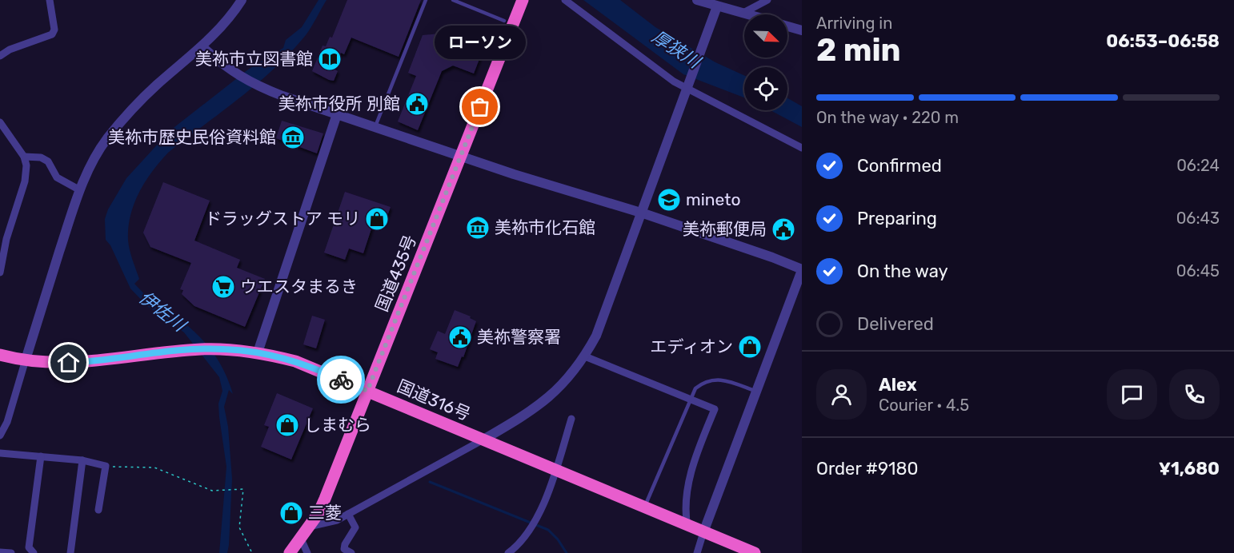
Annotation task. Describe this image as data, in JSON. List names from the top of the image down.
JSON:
{
  "streets": {
    "highway": ["国道435号", "国道316号"]
  },
  "crossings": [
    ["国道435号", "国道316号"]
  ],
  "water": ["厚狭川", "伊佐川"],
  "places": {
    "library": ["美祢市立図書館"],
    "public building": ["美祢市役所 別館", "美祢郵便局", "美祢警察署"],
    "other": ["ローソン"],
    "museum": ["美袮市歴史民俗資料館", "美袮市化石館"],
    "school or university": ["mineto"],
    "shop": [
      "ドラッグストア モリ",
      "エディオン",
      "しまむら",
      "三菱"
    ],
    "supermarket": ["ウエスタまるき"]
  },
  "north": "bottom right",
  "page": {
    "heading": ["2 min", "Arriving in", "06:53–06:58"],
    "panel": [
      "Alex",
      "Courier · 4.5",
      "Order #9180",
      "¥1,680"
    ],
    "bubble": "ローソン",
    "bar": "On the way · 220 m",
    "list": [
      ["Confirmed", "06:24"],
      ["Preparing", "06:43"],
      ["On the way", "06:45"],
      "Delivered"
    ]
  }
}
